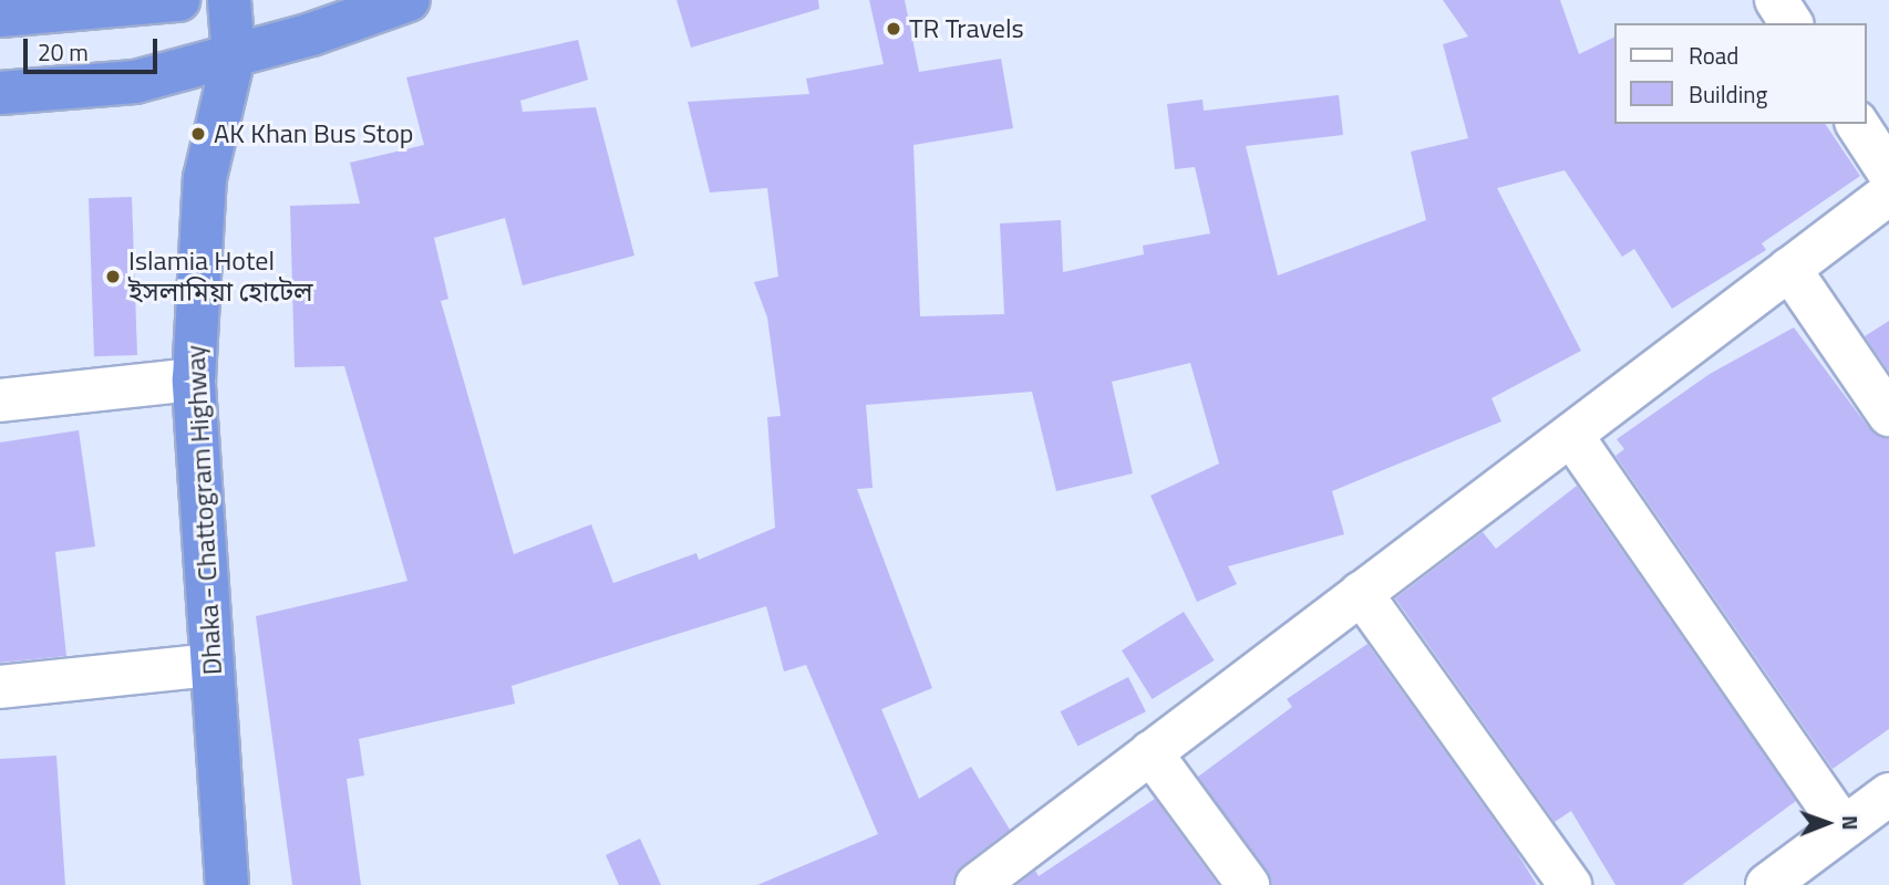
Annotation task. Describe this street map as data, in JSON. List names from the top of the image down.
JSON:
{
  "streets": {
    "highway": ["Dhaka - Chattogram Highway"]
  },
  "places": ["TR Travels", "AK Khan Bus Stop", "Islamia Hotel ইসলামিয়া হোটেল"],
  "legend": ["Road", "Building"],
  "scale_bar": "20 m",
  "north": "right"
}
